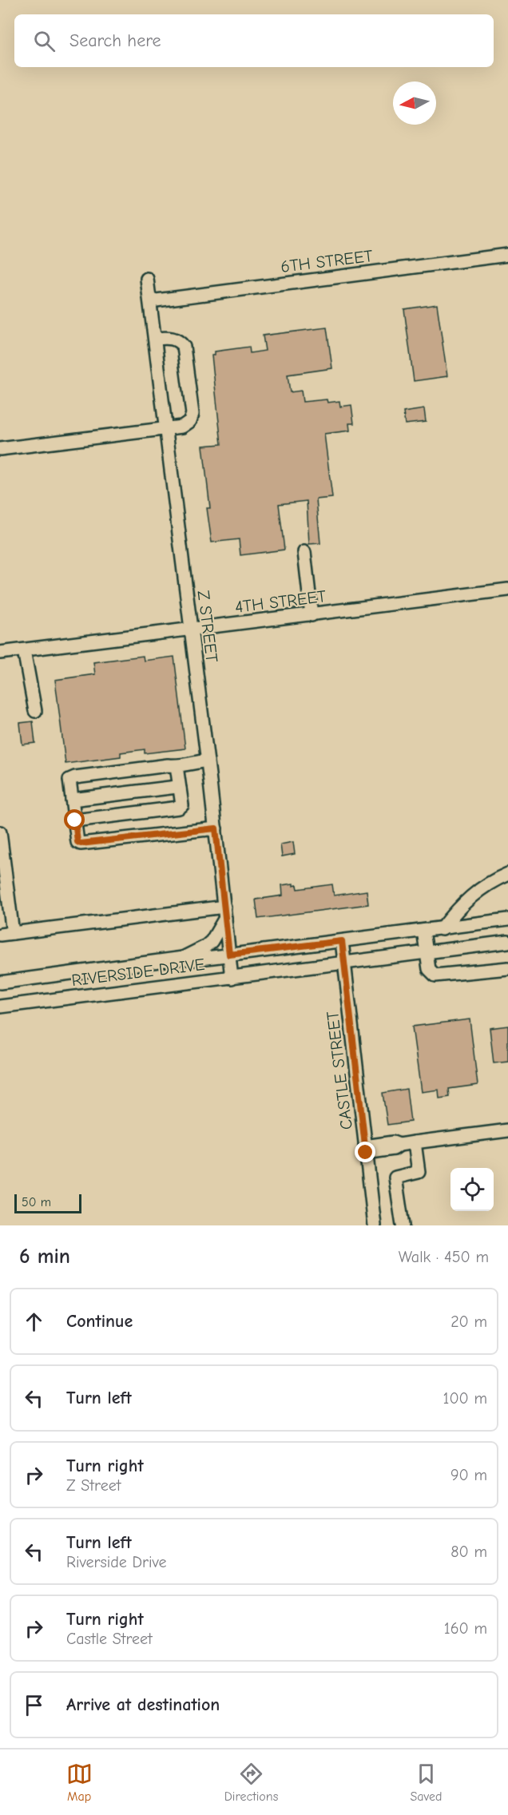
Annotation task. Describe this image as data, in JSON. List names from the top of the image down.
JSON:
{
  "streets": {
    "street": [
      "6TH STREET",
      "4TH STREET",
      "Z STREET",
      "RIVERSIDE DRIVE",
      "CASTLE STREET"
    ]
  },
  "crossings": [
    ["6TH STREET", "Z STREET"],
    ["4TH STREET", "Z STREET"],
    ["Z STREET", "RIVERSIDE DRIVE"],
    ["RIVERSIDE DRIVE", "CASTLE STREET"]
  ],
  "scale_bar": "50 m",
  "north": "left",
  "page": {
    "search": "Search here",
    "scale": "50 m",
    "heading": ["6 min", "Walk · 450 m"],
    "list": [
      ["Continue", "20 m"],
      ["Turn left", "100 m"],
      ["Turn right", "Z Street", "90 m"],
      ["Turn left", "Riverside Drive", "80 m"],
      ["Turn right", "Castle Street", "160 m"],
      "Arrive at destination"
    ],
    "nav": ["Map", "Directions", "Saved"]
  }
}
